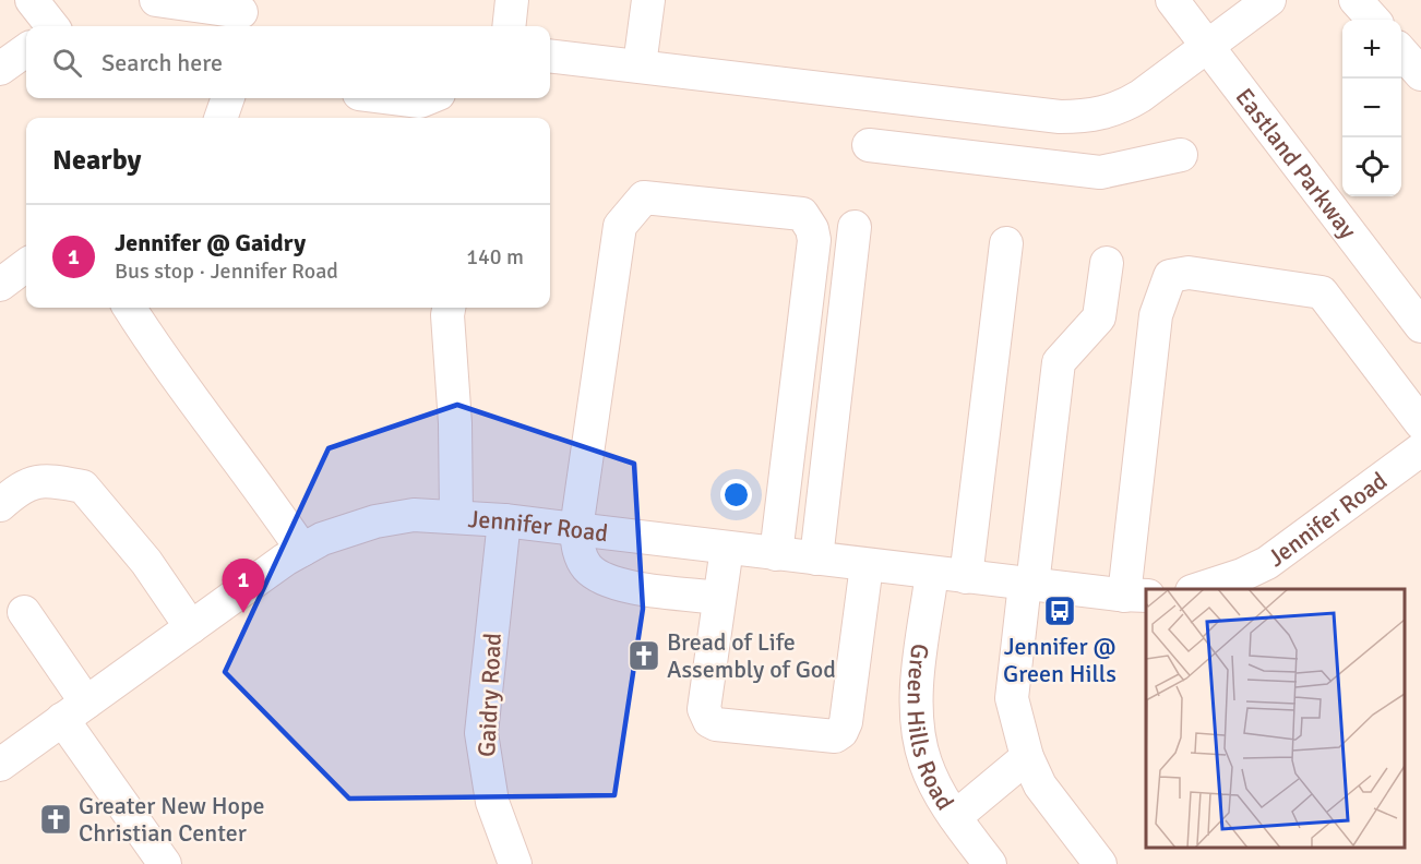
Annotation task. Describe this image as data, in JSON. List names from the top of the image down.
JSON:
{
  "streets": {
    "street": [
      "Eastland Parkway",
      "Jennifer Road",
      "Gaidry Road",
      "Green Hills Road"
    ]
  },
  "crossings": [
    ["Jennifer Road", "Gaidry Road"],
    ["Jennifer Road", "Green Hills Road"]
  ],
  "places": {
    "bus stop": ["Jennifer @ Green Hills"],
    "church": ["Bread of Life Assembly of God", "Greater New Hope Christian Center"]
  },
  "page": {
    "map_buttons": ["+", "−"],
    "search": "Search here",
    "heading": "Nearby",
    "list": [
      {
        "mark": "1",
        "name": "Jennifer @ Gaidry",
        "note": "Bus stop · Jennifer Road",
        "value": "140 m"
      }
    ],
    "pins": "1"
  }
}
